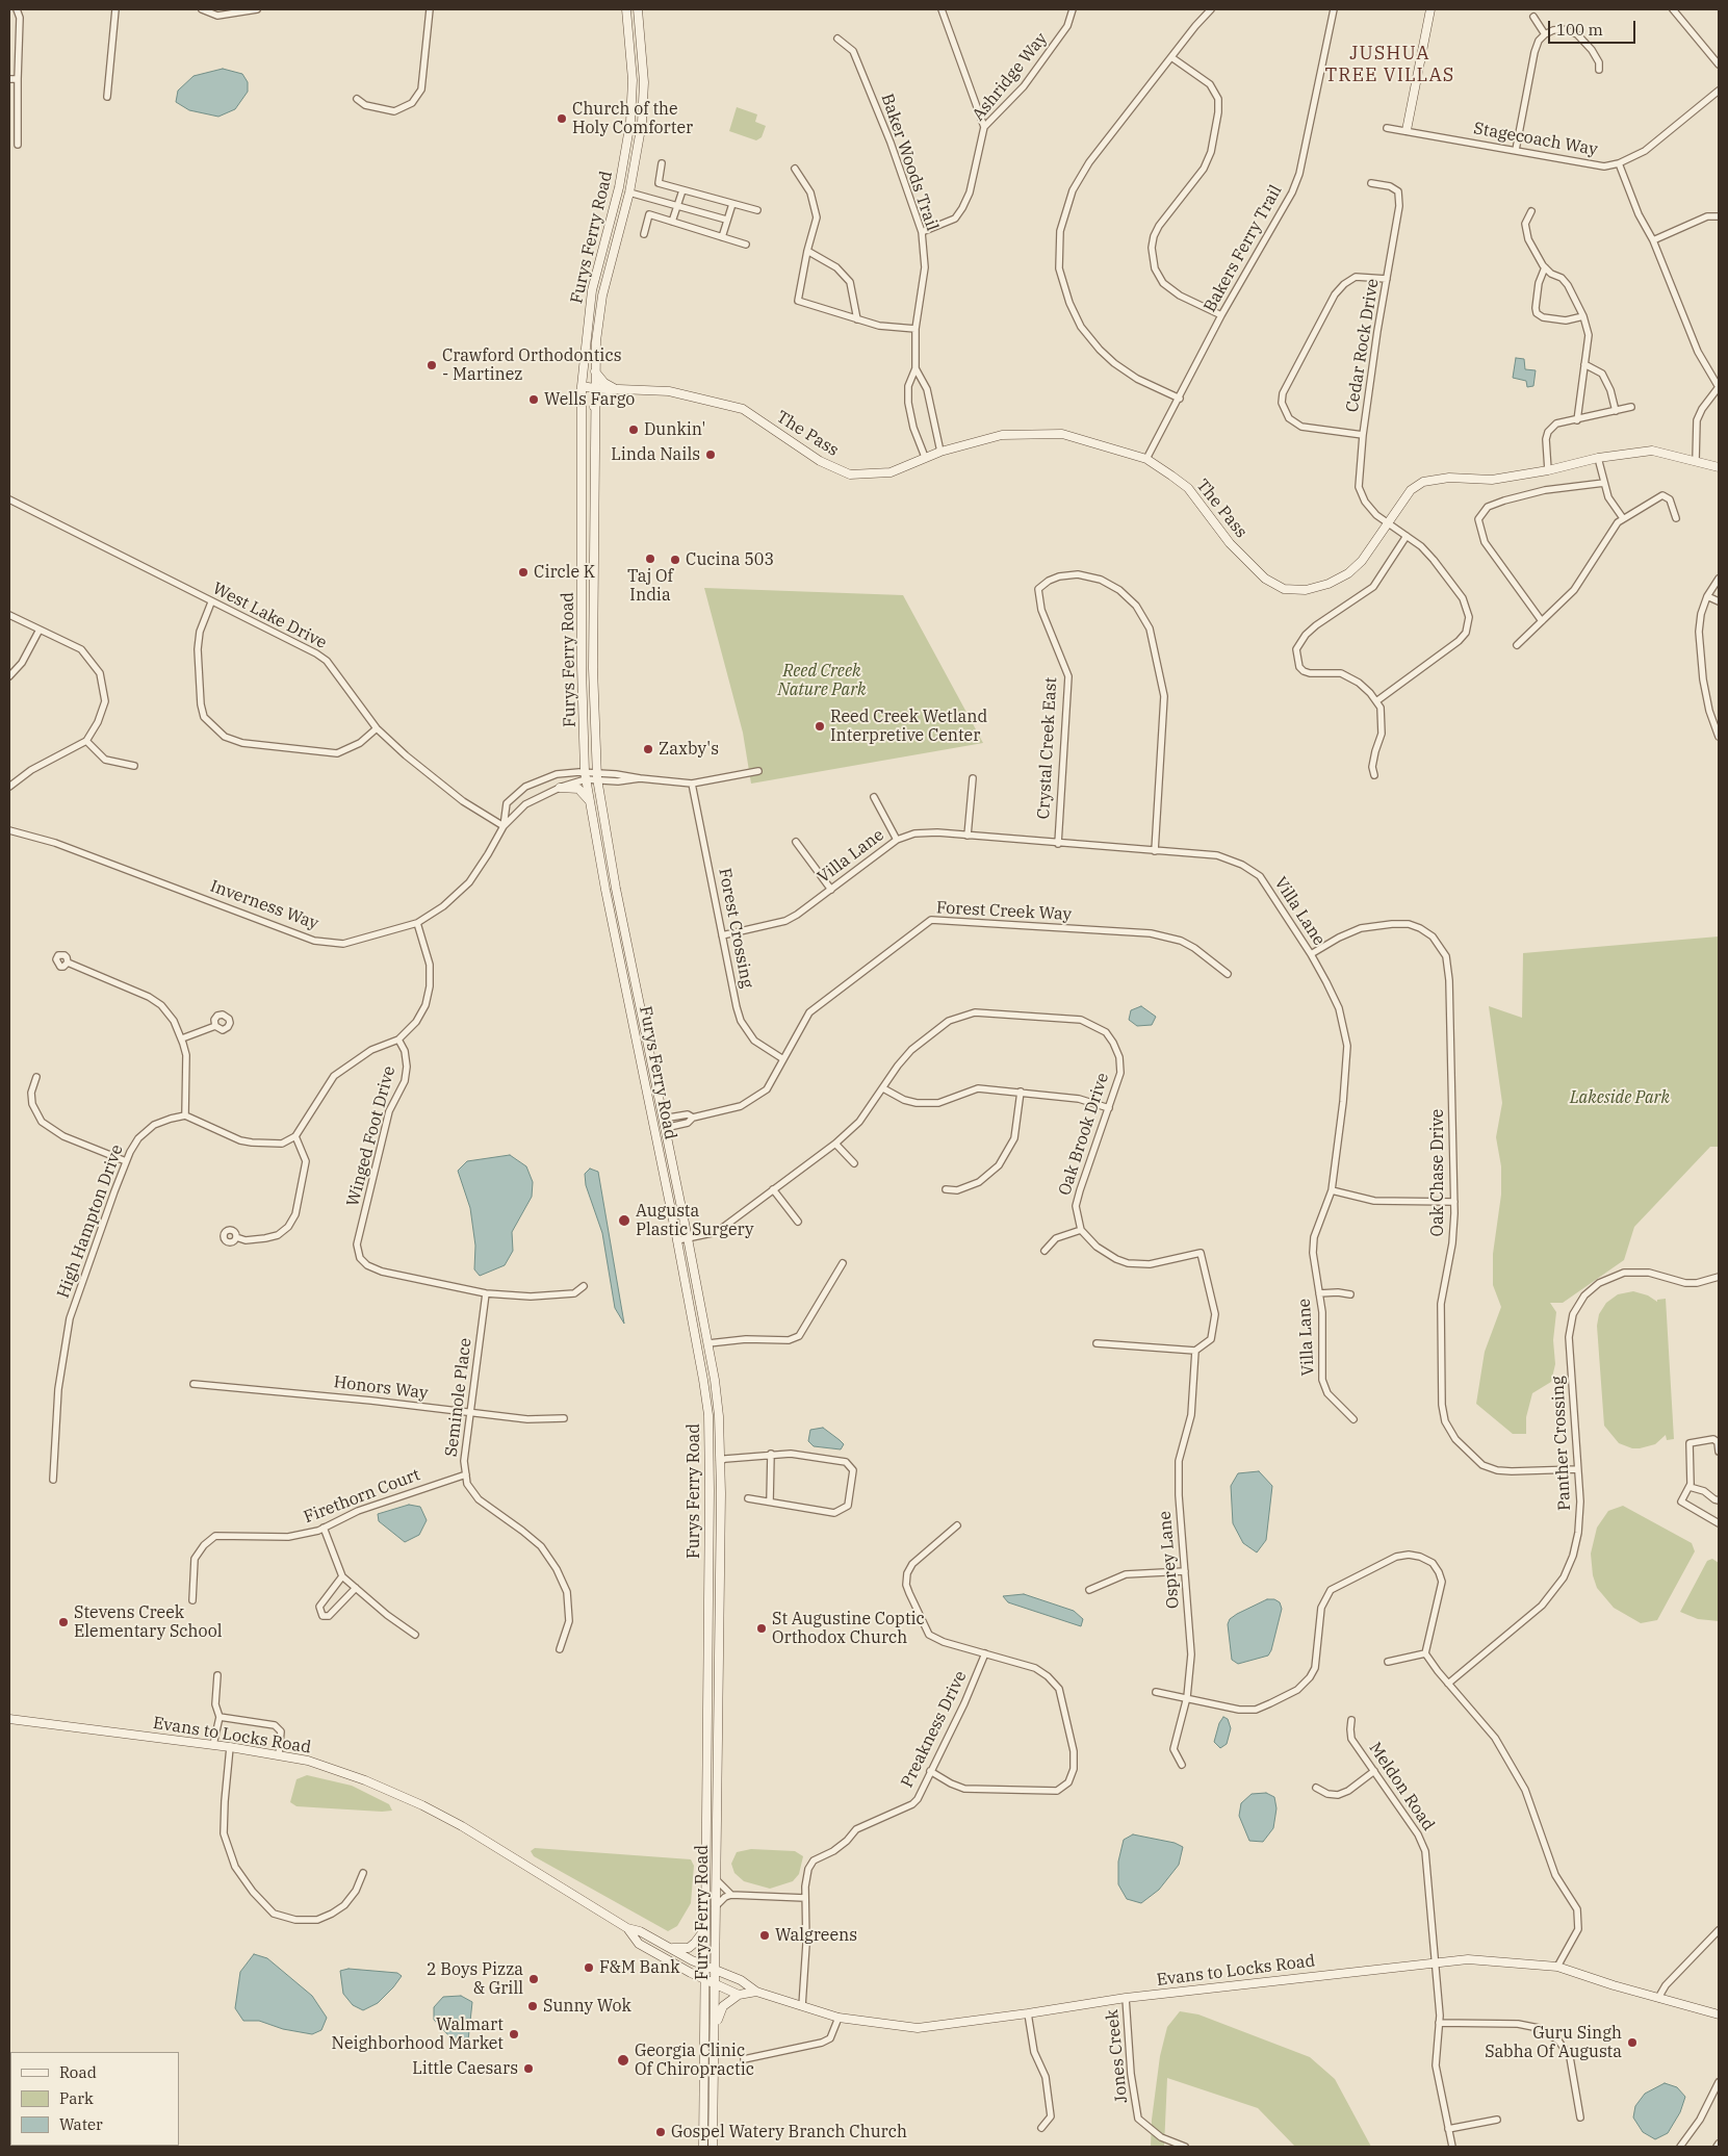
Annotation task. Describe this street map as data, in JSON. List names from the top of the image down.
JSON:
{
  "streets": {
    "main road": ["Furys Ferry Road", "The Pass", "Evans to Locks Road"],
    "street": [
      "Ashridge Way",
      "Stagecoach Way",
      "Baker Woods Trail",
      "Bakers Ferry Trail",
      "Cedar Rock Drive",
      "West Lake Drive",
      "Crystal Creek East",
      "Villa Lane",
      "Inverness Way",
      "Forest Creek Way",
      "Forest Crossing",
      "Oak Brook Drive",
      "Winged Foot Drive",
      "Oak Chase Drive",
      "High Hampton Drive",
      "Honors Way",
      "Seminole Place",
      "Panther Crossing",
      "Firethorn Court",
      "Osprey Lane",
      "Preakness Drive",
      "Meldon Road",
      "Jones Creek"
    ]
  },
  "crossings": [
    ["Ashridge Way", "Baker Woods Trail"],
    ["Baker Woods Trail", "The Pass"],
    ["Furys Ferry Road", "The Pass"],
    ["Furys Ferry Road", "Inverness Way"],
    ["Furys Ferry Road", "Forest Creek Way"],
    ["Furys Ferry Road", "Oak Brook Drive"],
    ["Furys Ferry Road", "Evans to Locks Road"],
    ["Bakers Ferry Trail", "The Pass"],
    ["Cedar Rock Drive", "The Pass"],
    ["West Lake Drive", "Inverness Way"],
    ["Crystal Creek East", "Villa Lane"],
    ["Villa Lane", "Forest Crossing"],
    ["Villa Lane", "Oak Chase Drive"],
    ["Inverness Way", "Forest Crossing"],
    ["Forest Creek Way", "Forest Crossing"],
    ["Winged Foot Drive", "Seminole Place"],
    ["Oak Chase Drive", "Panther Crossing"],
    ["Honors Way", "Seminole Place"],
    ["Seminole Place", "Firethorn Court"],
    ["Preakness Drive", "Evans to Locks Road"],
    ["Evans to Locks Road", "Meldon Road"],
    ["Evans to Locks Road", "Jones Creek"]
  ],
  "districts": ["JUSHUA TREE VILLAS"],
  "parks": ["Reed Creek Nature Park", "Lakeside Park"],
  "places": [
    "Church of the Holy Comforter",
    "Crawford Orthodontics - Martinez",
    "Wells Fargo",
    "Dunkin'",
    "Linda Nails",
    "Taj Of India",
    "Cucina 503",
    "Circle K",
    "Reed Creek Wetland Interpretive Center",
    "Zaxby's",
    "Augusta Plastic Surgery",
    "Stevens Creek Elementary School",
    "St Augustine Coptic Orthodox Church",
    "Walgreens",
    "F&M Bank",
    "2 Boys Pizza & Grill",
    "Sunny Wok",
    "Walmart Neighborhood Market",
    "Guru Singh Sabha Of Augusta",
    "Georgia Clinic Of Chiropractic",
    "Little Caesars",
    "Gospel Watery Branch Church"
  ],
  "legend": ["Road", "Park", "Water"],
  "scale_bar": "100 m"
}
